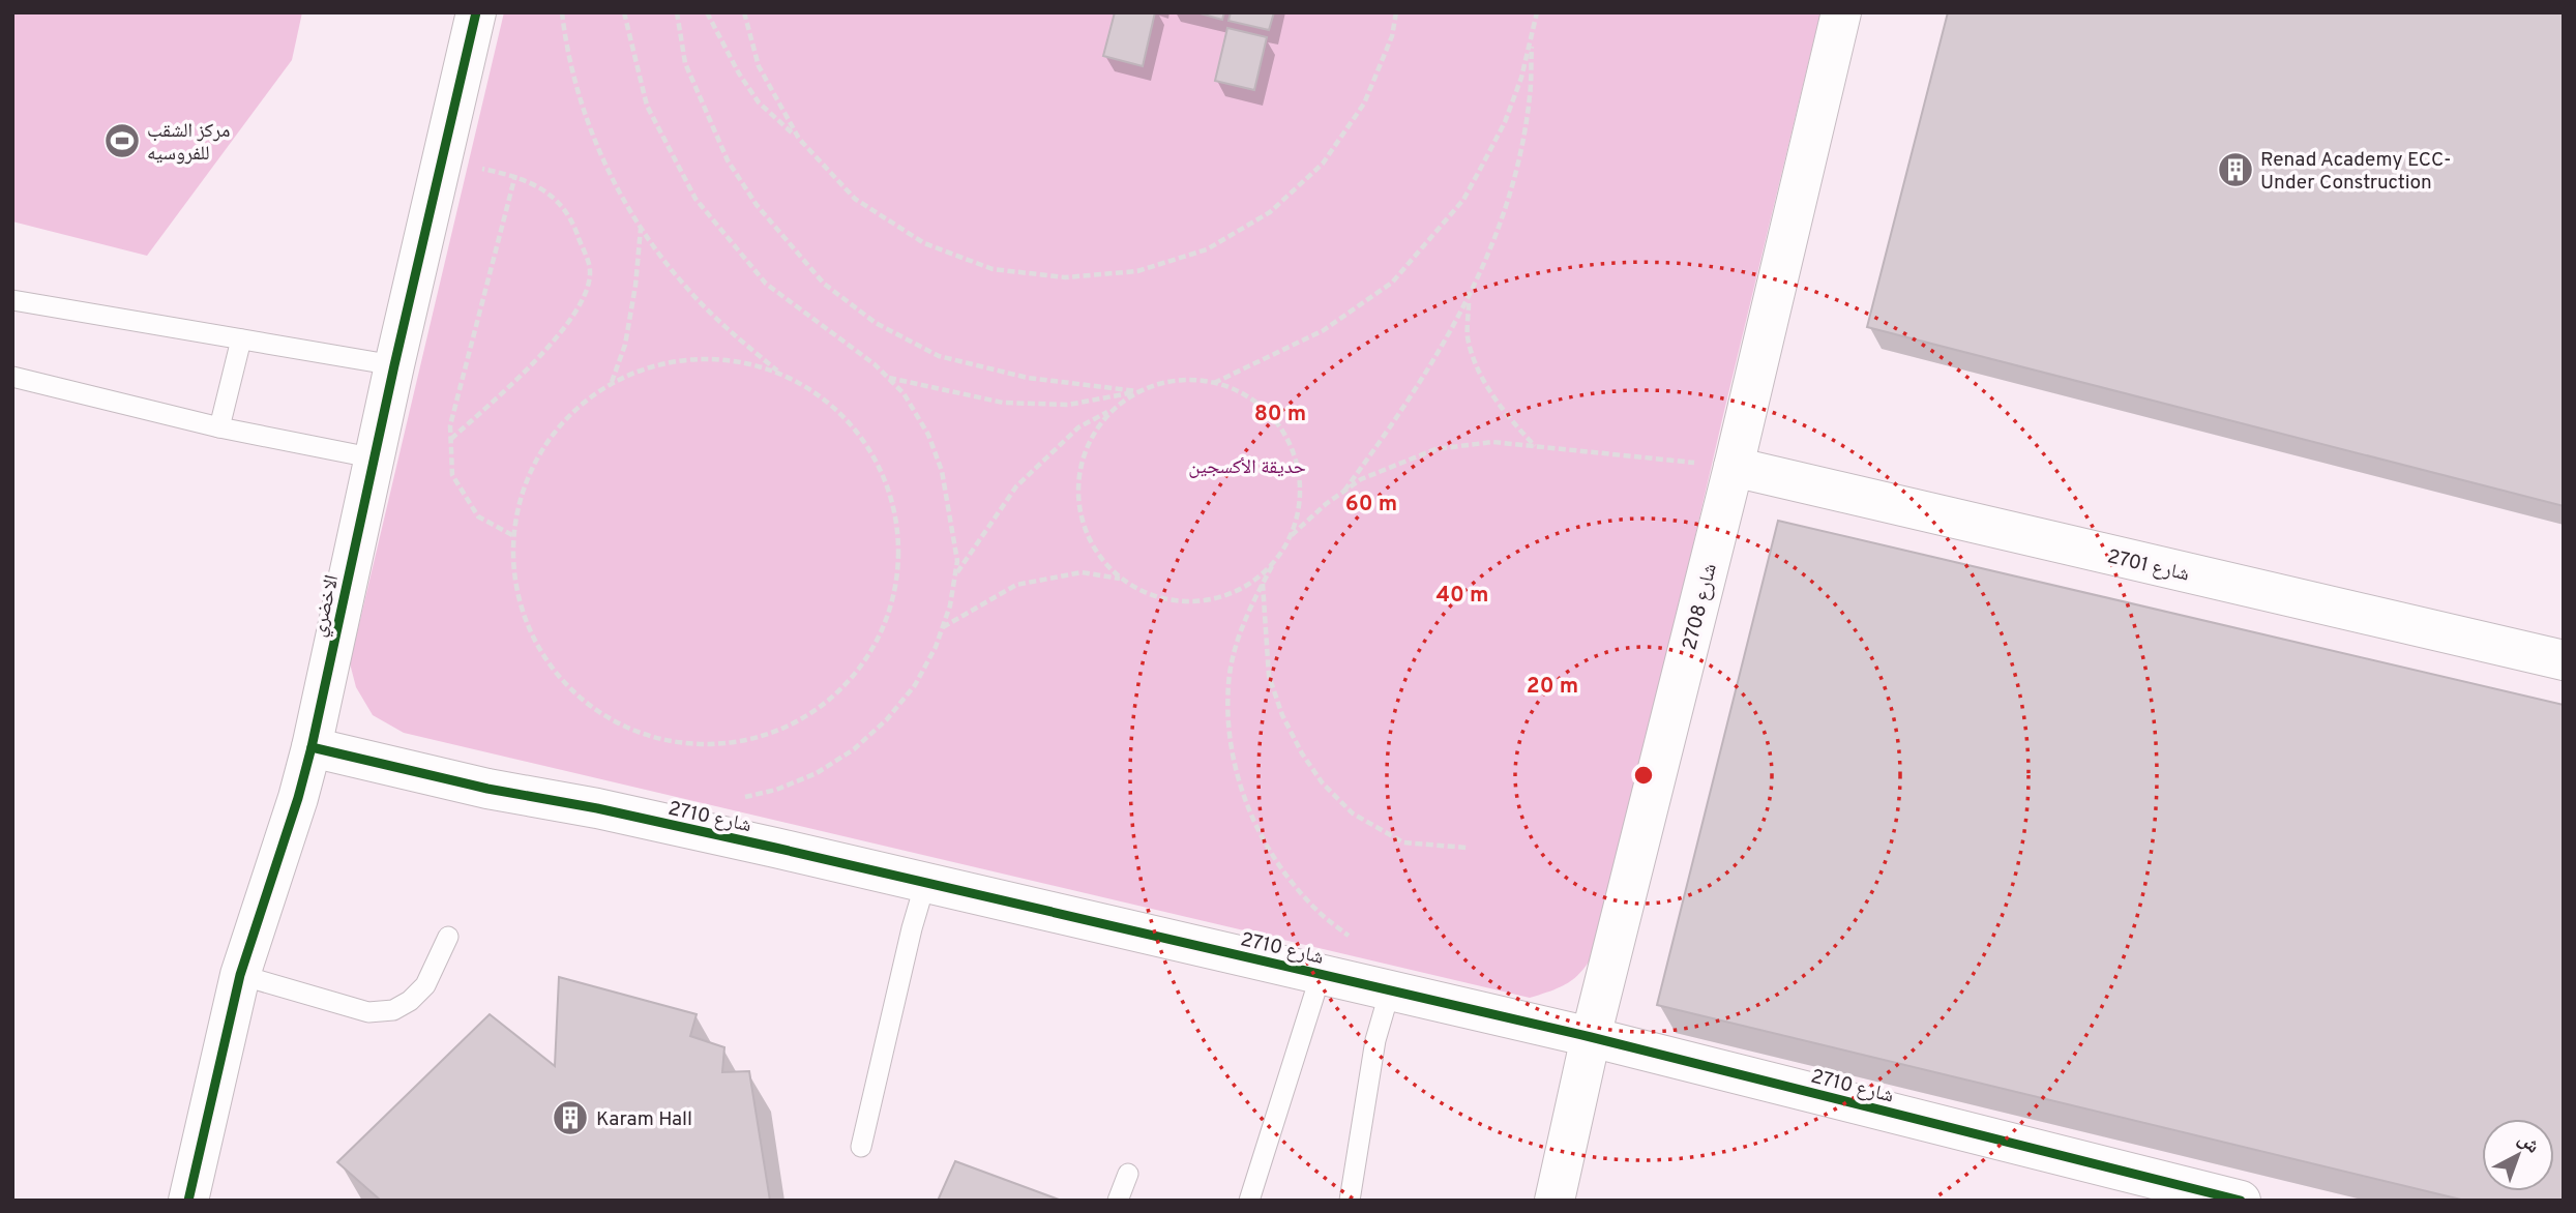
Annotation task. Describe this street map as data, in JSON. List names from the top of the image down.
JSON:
{
  "streets": {
    "street": [
      "شارع 2701",
      "الاخضري",
      "شارع 2708",
      "شارع 2710"
    ]
  },
  "crossings": [
    ["شارع 2701", "شارع 2708"],
    ["الاخضري", "شارع 2710"],
    ["شارع 2708", "شارع 2710"]
  ],
  "parks": ["حديقة الأكسجين"],
  "places": {
    "sports": ["مركز الشقب للفروسيه"],
    "building": ["Renad Academy ECC- Under Construction", "Karam Hall"]
  },
  "north": "top right",
  "rings": [
    "80 m",
    "60 m",
    "40 m",
    "20 m"
  ]
}
